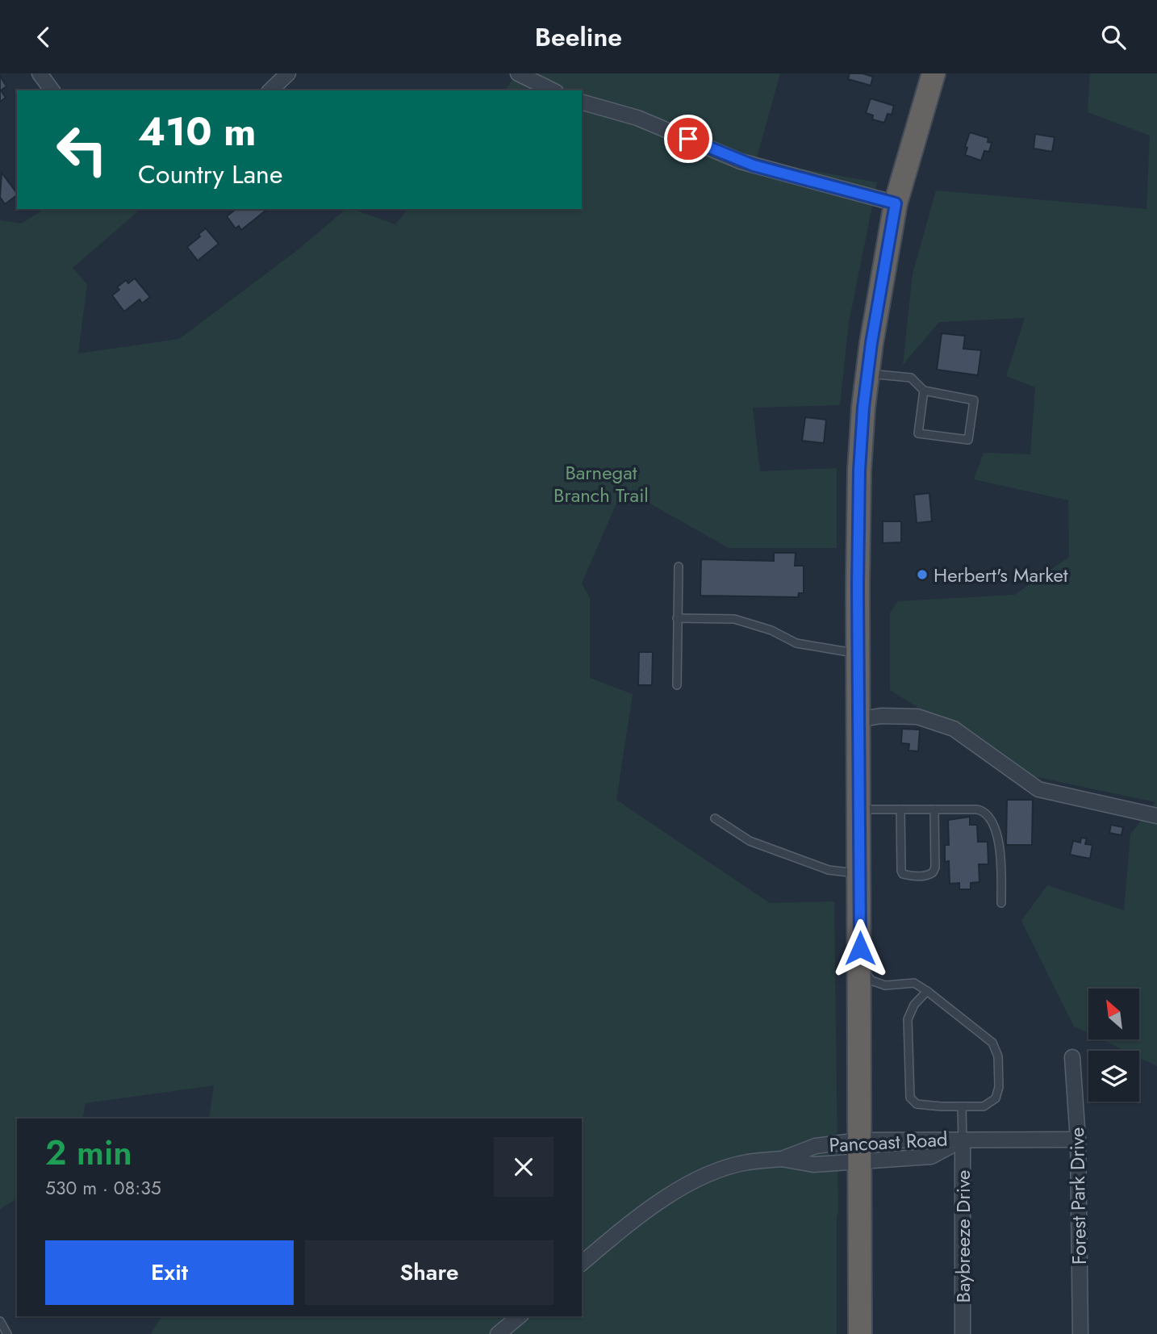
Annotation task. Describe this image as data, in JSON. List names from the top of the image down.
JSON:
{
  "streets": {
    "street": ["Pancoast Road", "Forest Park Drive", "Baybreeze Drive"]
  },
  "crossings": [
    ["Pancoast Road", "Forest Park Drive"],
    ["Pancoast Road", "Baybreeze Drive"]
  ],
  "parks": ["Barnegat Branch Trail"],
  "places": ["Herbert's Market"],
  "north": "top left",
  "page": {
    "header": "Beeline",
    "turn": ["410 m", "Country Lane"],
    "heading": ["2 min", "530 m · 08:35"],
    "buttons": ["Exit", "Share"]
  }
}
